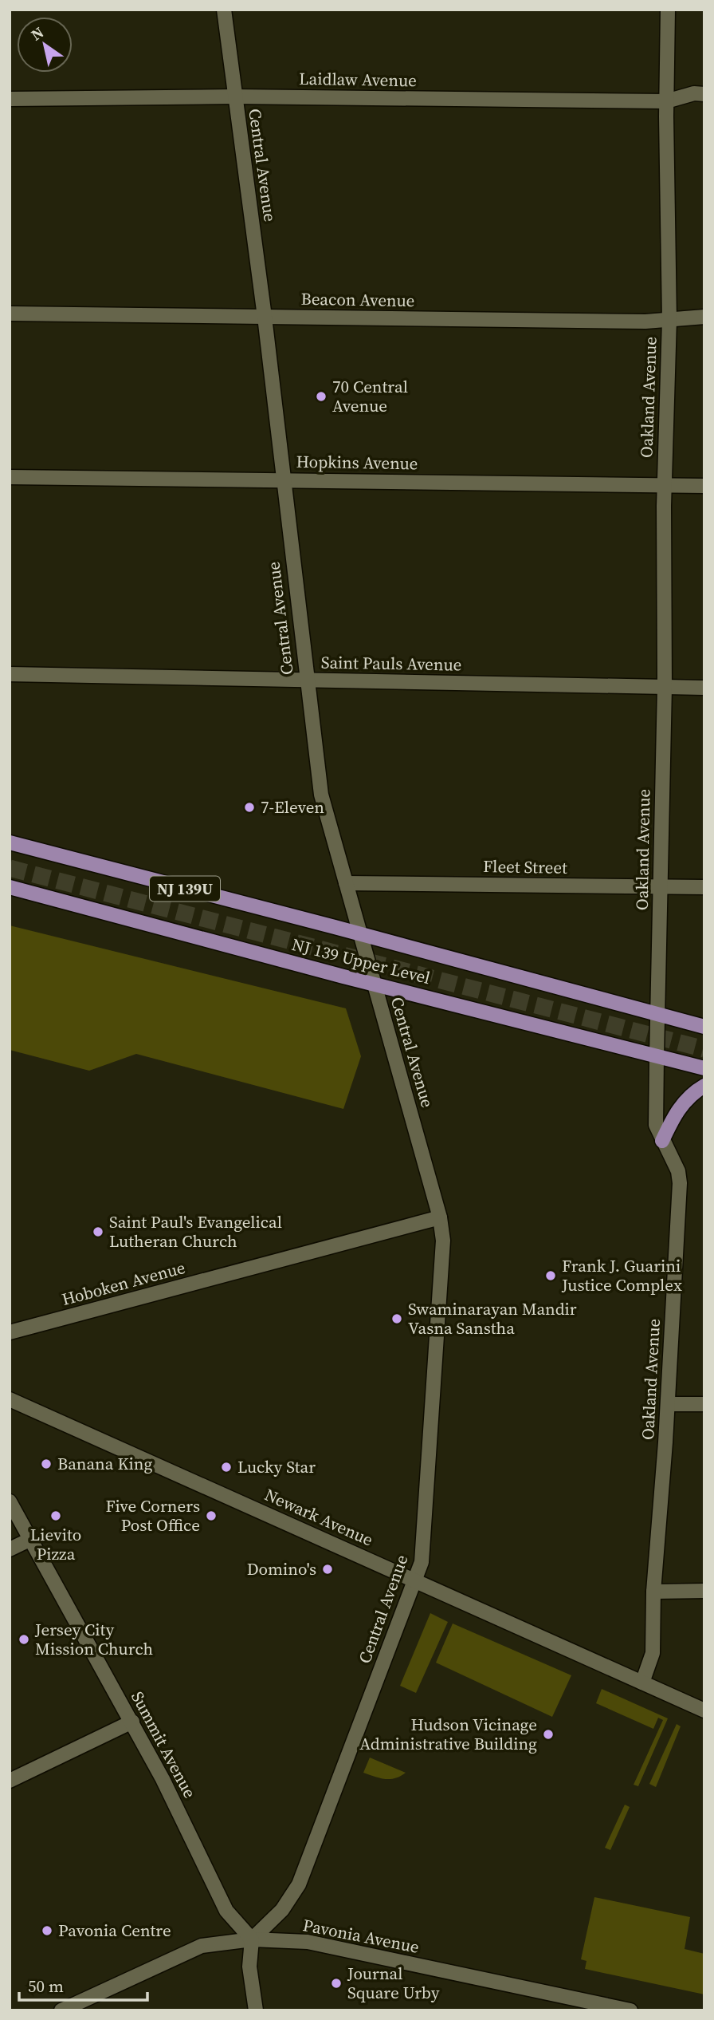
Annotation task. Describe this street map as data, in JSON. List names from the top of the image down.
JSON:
{
  "streets": {
    "main road": ["NJ 139U", "NJ 139 Upper Level"],
    "street": [
      "Laidlaw Avenue",
      "Central Avenue",
      "Beacon Avenue",
      "Oakland Avenue",
      "Hopkins Avenue",
      "Saint Pauls Avenue",
      "Fleet Street",
      "Hoboken Avenue",
      "Newark Avenue",
      "Summit Avenue",
      "Pavonia Avenue"
    ]
  },
  "crossings": [
    ["Laidlaw Avenue", "Central Avenue"],
    ["Laidlaw Avenue", "Oakland Avenue"],
    ["Central Avenue", "Beacon Avenue"],
    ["Central Avenue", "Hopkins Avenue"],
    ["Central Avenue", "Saint Pauls Avenue"],
    ["Central Avenue", "Fleet Street"],
    ["Central Avenue", "NJ 139 Upper Level"],
    ["Central Avenue", "Hoboken Avenue"],
    ["Central Avenue", "Newark Avenue"],
    ["Central Avenue", "Summit Avenue"],
    ["Central Avenue", "Pavonia Avenue"],
    ["Beacon Avenue", "Oakland Avenue"],
    ["Oakland Avenue", "Hopkins Avenue"],
    ["Oakland Avenue", "Saint Pauls Avenue"],
    ["Oakland Avenue", "Fleet Street"],
    ["Oakland Avenue", "NJ 139U"],
    ["Oakland Avenue", "NJ 139 Upper Level"],
    ["Oakland Avenue", "Newark Avenue"],
    ["NJ 139U", "NJ 139 Upper Level"],
    ["Summit Avenue", "Pavonia Avenue"]
  ],
  "places": [
    "70 Central Avenue",
    "7-Eleven",
    "Saint Paul's Evangelical Lutheran Church",
    "Frank J. Guarini Justice Complex",
    "Swaminarayan Mandir Vasna Sanstha",
    "Banana King",
    "Lucky Star",
    "Lievito Pizza",
    "Five Corners Post Office",
    "Domino's",
    "Jersey City Mission Church",
    "Hudson Vicinage Administrative Building",
    "Pavonia Centre",
    "Journal Square Urby"
  ],
  "scale_bar": "50 m",
  "north": "top left"
}
